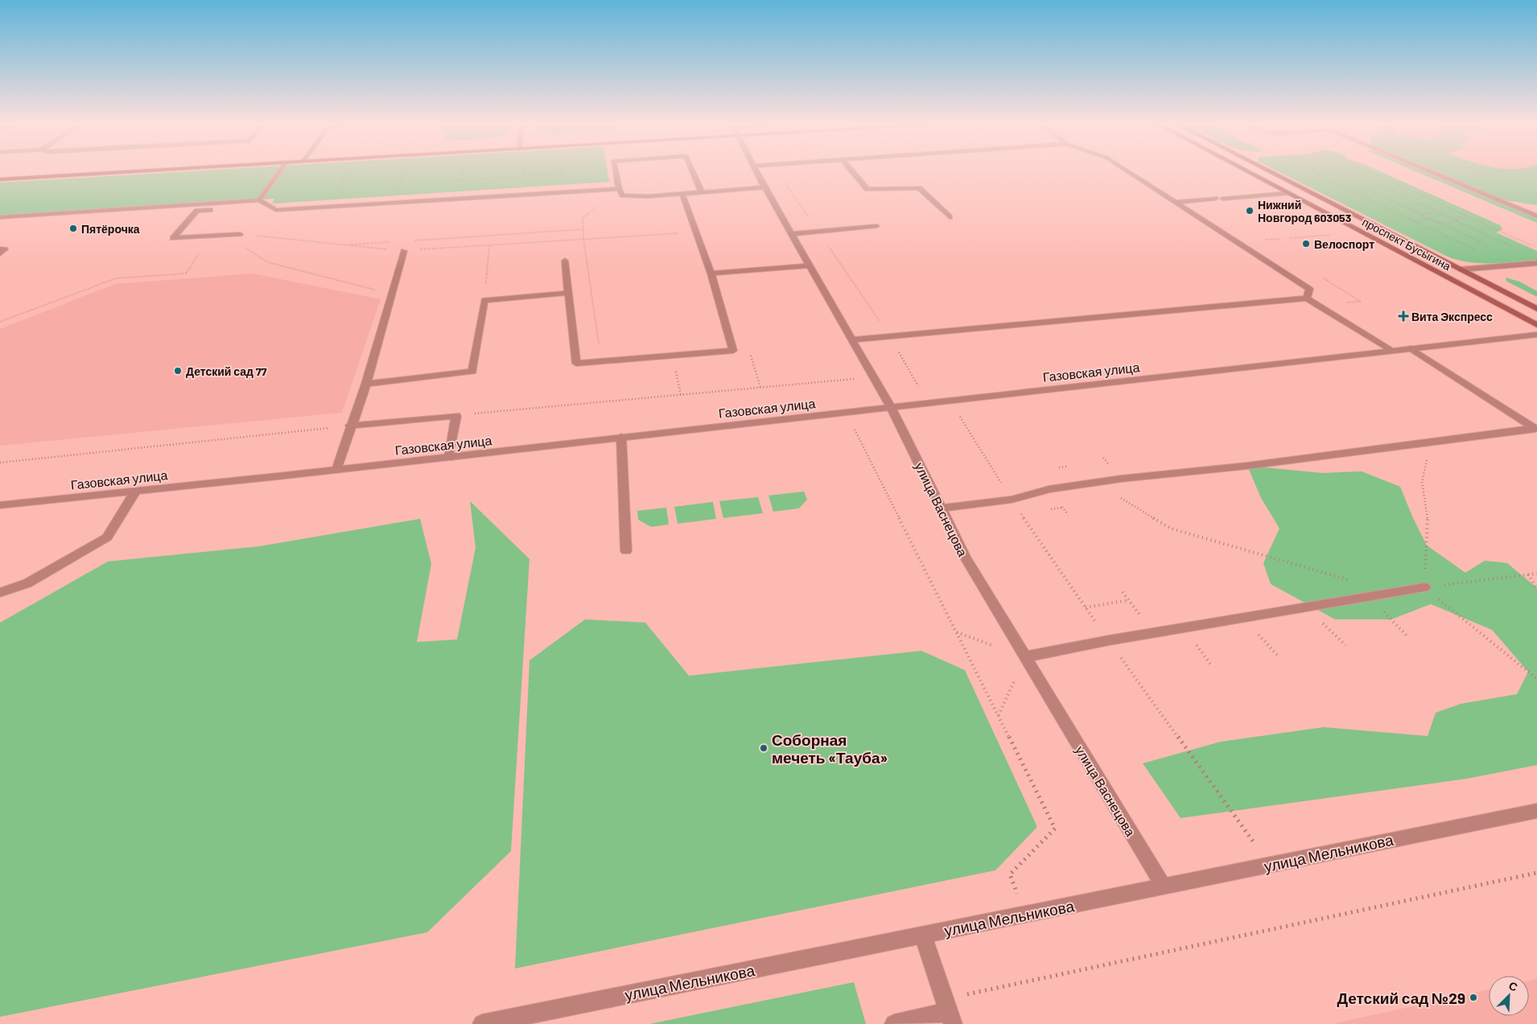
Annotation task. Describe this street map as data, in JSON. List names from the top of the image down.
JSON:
{
  "streets": {
    "main road": ["проспект Бусыгина"],
    "street": ["Газовская улица", "улица Васнецова", "улица Мельникова"]
  },
  "crossings": [
    ["Газовская улица", "улица Васнецова"],
    ["улица Васнецова", "улица Мельникова"]
  ],
  "places": {
    "other": [
      "Нижний Новгород 603053",
      "Пятёрочка",
      "Велоспорт",
      "Детский сад 77",
      "Соборная мечеть «Тауба»",
      "Детский сад №29"
    ],
    "health": ["Вита Экспресс"]
  },
  "north": "top right"
}
